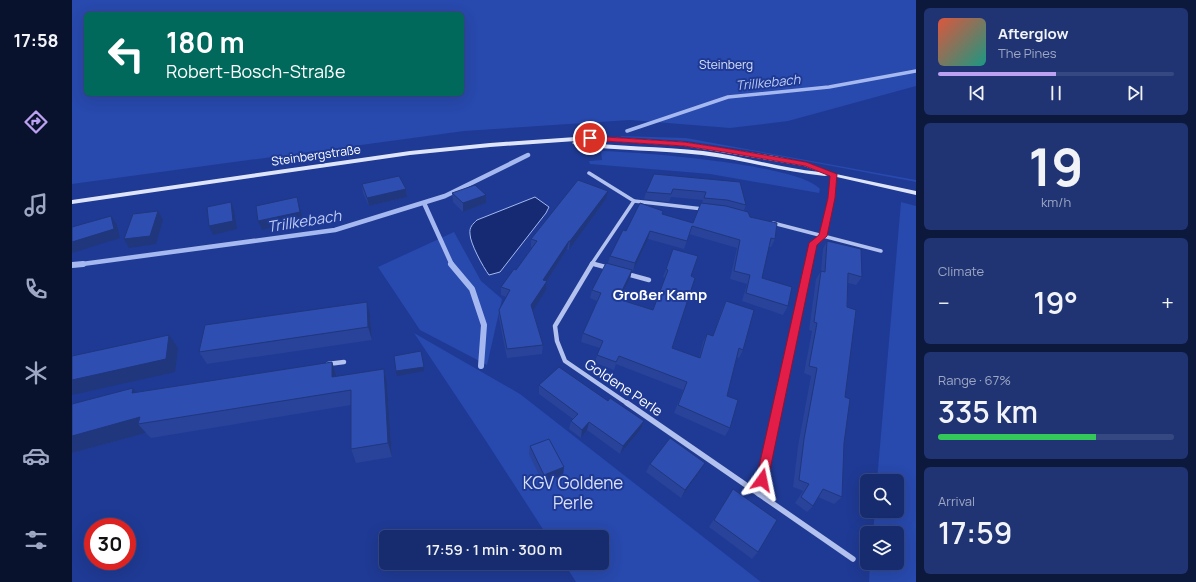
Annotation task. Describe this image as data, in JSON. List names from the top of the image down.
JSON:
{
  "streets": {
    "main road": ["Steinbergstraße"],
    "street": ["Goldene Perle"]
  },
  "districts": ["Großer Kamp"],
  "water": ["Trillkebach"],
  "parks": ["Steinberg", "KGV Goldene Perle"],
  "page": {
    "tabs": "17:58",
    "turn": ["180 m", "Robert-Bosch-Straße"],
    "song": ["Afterglow", "The Pines"],
    "tile": [
      ["19", "km/h"],
      "Climate",
      ["Range · 67%", "335 km"],
      ["Arrival", "17:59"]
    ],
    "heat": ["−", "19°", "+"],
    "limit": "30",
    "trip": "17:59 · 1 min · 300 m"
  }
}
